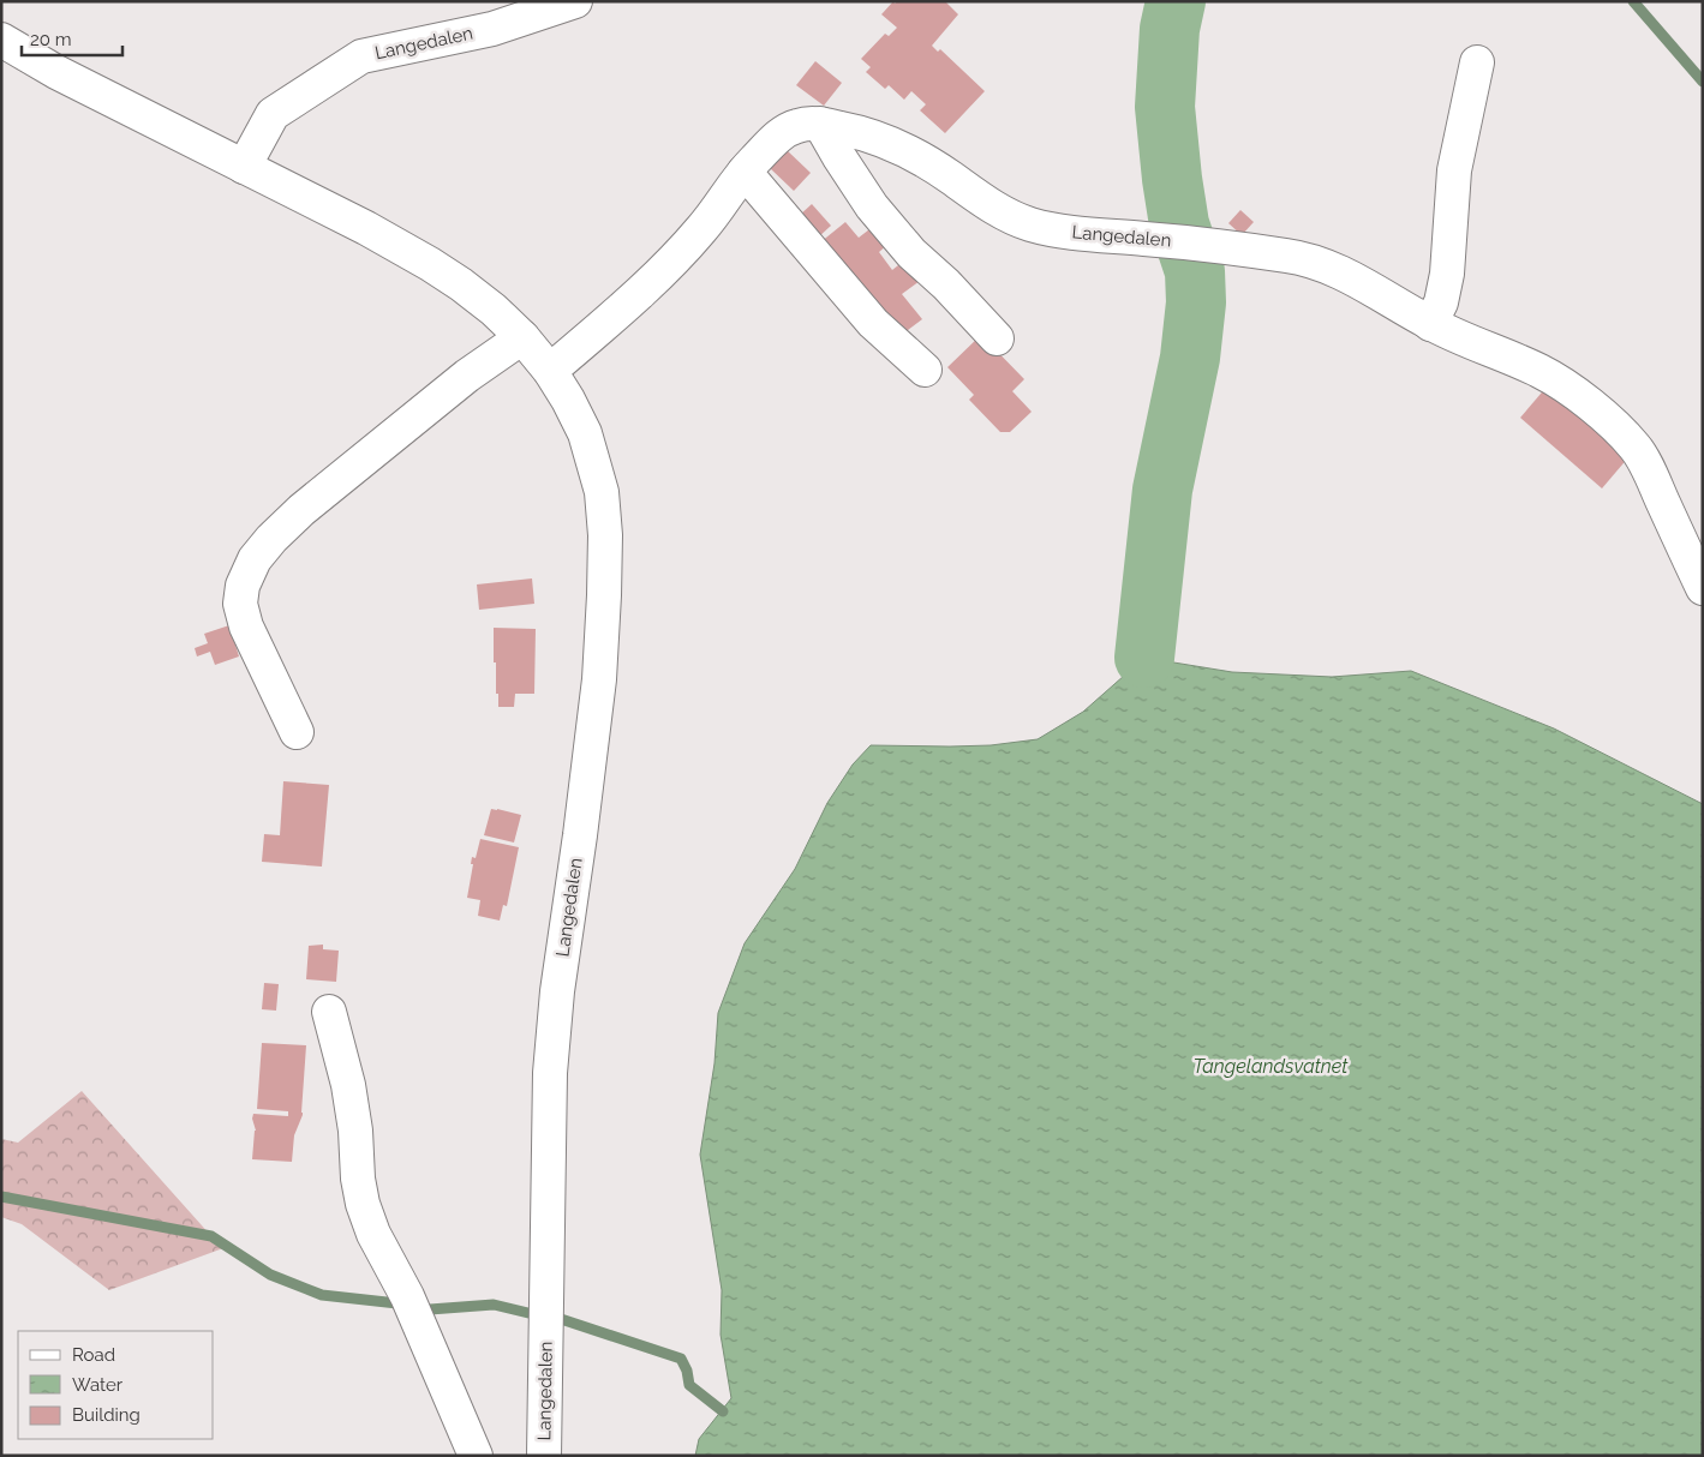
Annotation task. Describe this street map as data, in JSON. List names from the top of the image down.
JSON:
{
  "streets": {
    "main road": ["Langedalen"]
  },
  "water": ["Tangelandsvatnet"],
  "legend": ["Road", "Water", "Building"],
  "scale_bar": "20 m"
}
